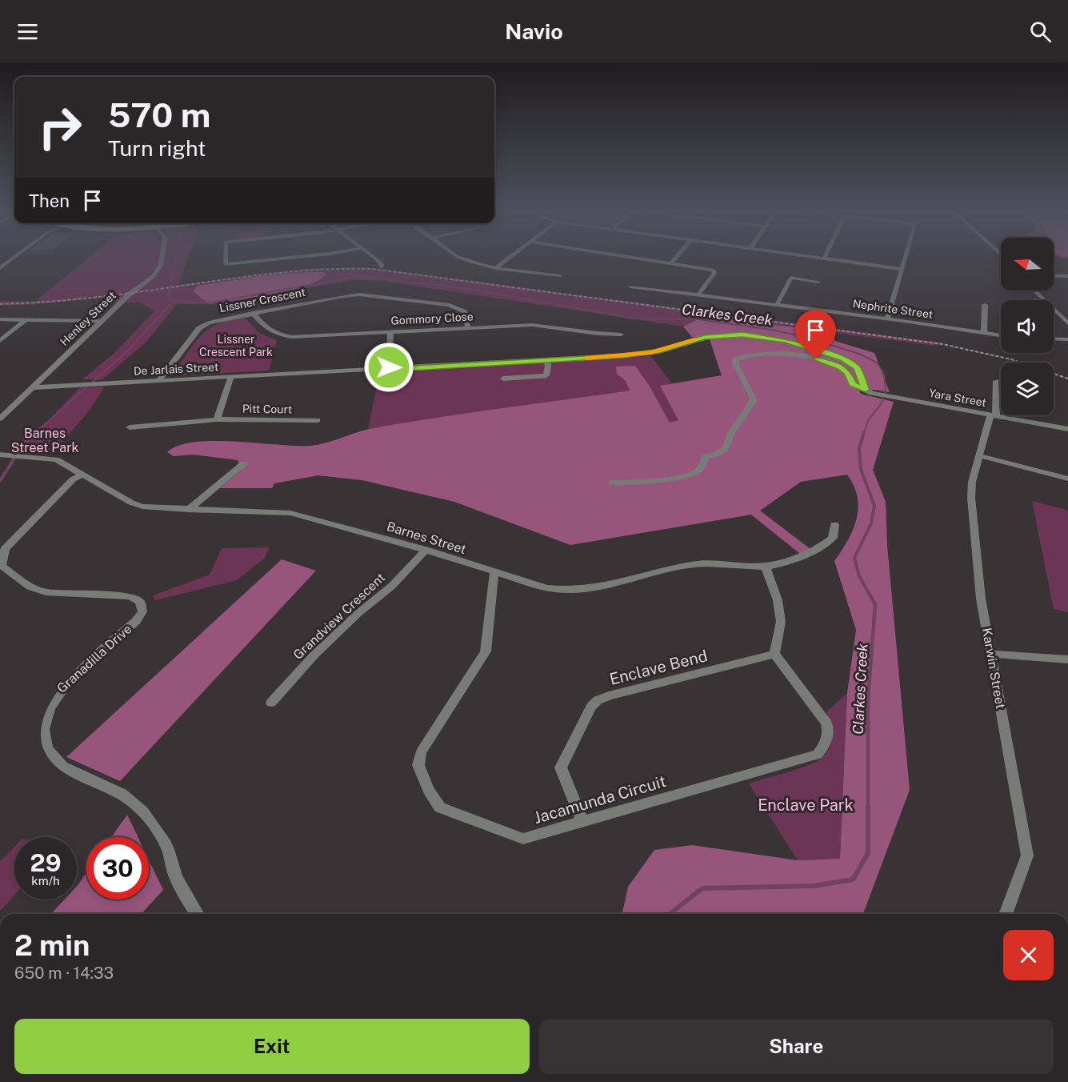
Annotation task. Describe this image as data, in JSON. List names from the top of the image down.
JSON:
{
  "streets": {
    "street": [
      "Lissner Crescent",
      "Nephrite Street",
      "Henley Street",
      "Gommory Close",
      "De Jarlais Street",
      "Yara Street",
      "Pitt Court",
      "Barnes Street",
      "Grandview Crescent",
      "Granadilla Drive",
      "Enclave Bend",
      "Karwin Street",
      "Jacamunda Circuit"
    ]
  },
  "crossings": [
    ["Lissner Crescent", "Gommory Close"],
    ["Lissner Crescent", "De Jarlais Street"],
    ["Henley Street", "De Jarlais Street"],
    ["De Jarlais Street", "Yara Street"],
    ["De Jarlais Street", "Pitt Court"],
    ["Yara Street", "Karwin Street"],
    ["Barnes Street", "Grandview Crescent"],
    ["Barnes Street", "Granadilla Drive"],
    ["Barnes Street", "Jacamunda Circuit"],
    ["Enclave Bend", "Jacamunda Circuit"]
  ],
  "water": ["Clarkes Creek"],
  "parks": ["Lissner Crescent Park", "Barnes Street Park", "Enclave Park"],
  "north": "left",
  "page": {
    "header": "Navio",
    "turn": ["570 m", "Turn right"],
    "then": "Then",
    "speed": "29 km/h",
    "limit": "30",
    "heading": ["2 min", "650 m · 14:33"],
    "buttons": ["Exit", "Share"]
  }
}
